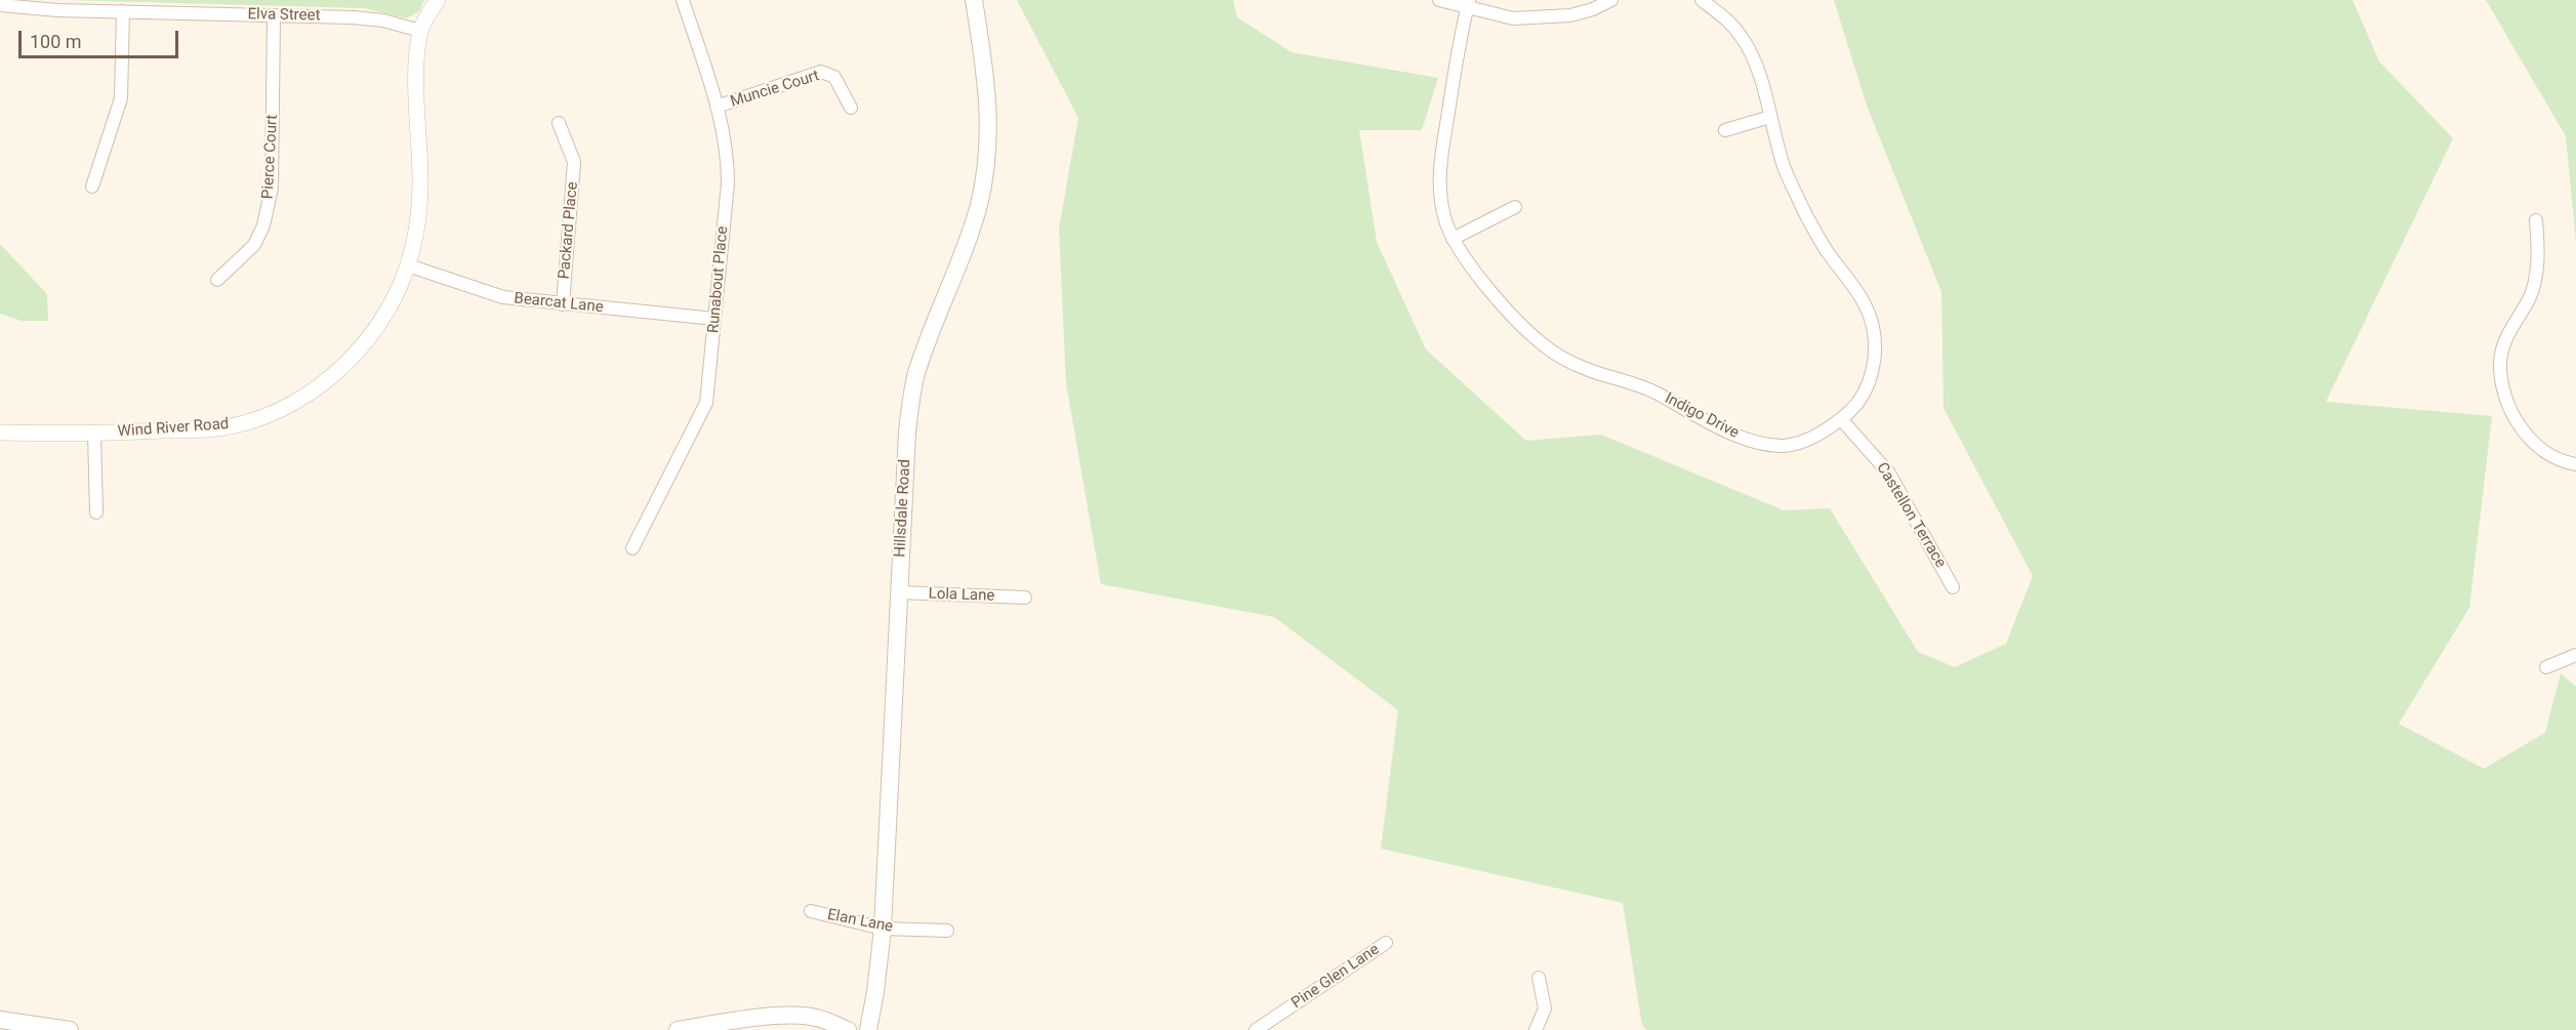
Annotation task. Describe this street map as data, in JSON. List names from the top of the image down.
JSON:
{
  "streets": {
    "main road": ["Hillsdale Road"],
    "street": [
      "Elva Street",
      "Muncie Court",
      "Pierce Court",
      "Packard Place",
      "Runabout Place",
      "Bearcat Lane",
      "Indigo Drive",
      "Wind River Road",
      "Castellon Terrace",
      "Lola Lane",
      "Elan Lane",
      "Pine Glen Lane"
    ]
  },
  "crossings": [
    ["Elva Street", "Pierce Court"],
    ["Elva Street", "Wind River Road"],
    ["Muncie Court", "Runabout Place"],
    ["Packard Place", "Bearcat Lane"],
    ["Runabout Place", "Bearcat Lane"],
    ["Bearcat Lane", "Wind River Road"],
    ["Indigo Drive", "Castellon Terrace"],
    ["Hillsdale Road", "Lola Lane"],
    ["Hillsdale Road", "Elan Lane"]
  ],
  "scale_bar": "100 m"
}
